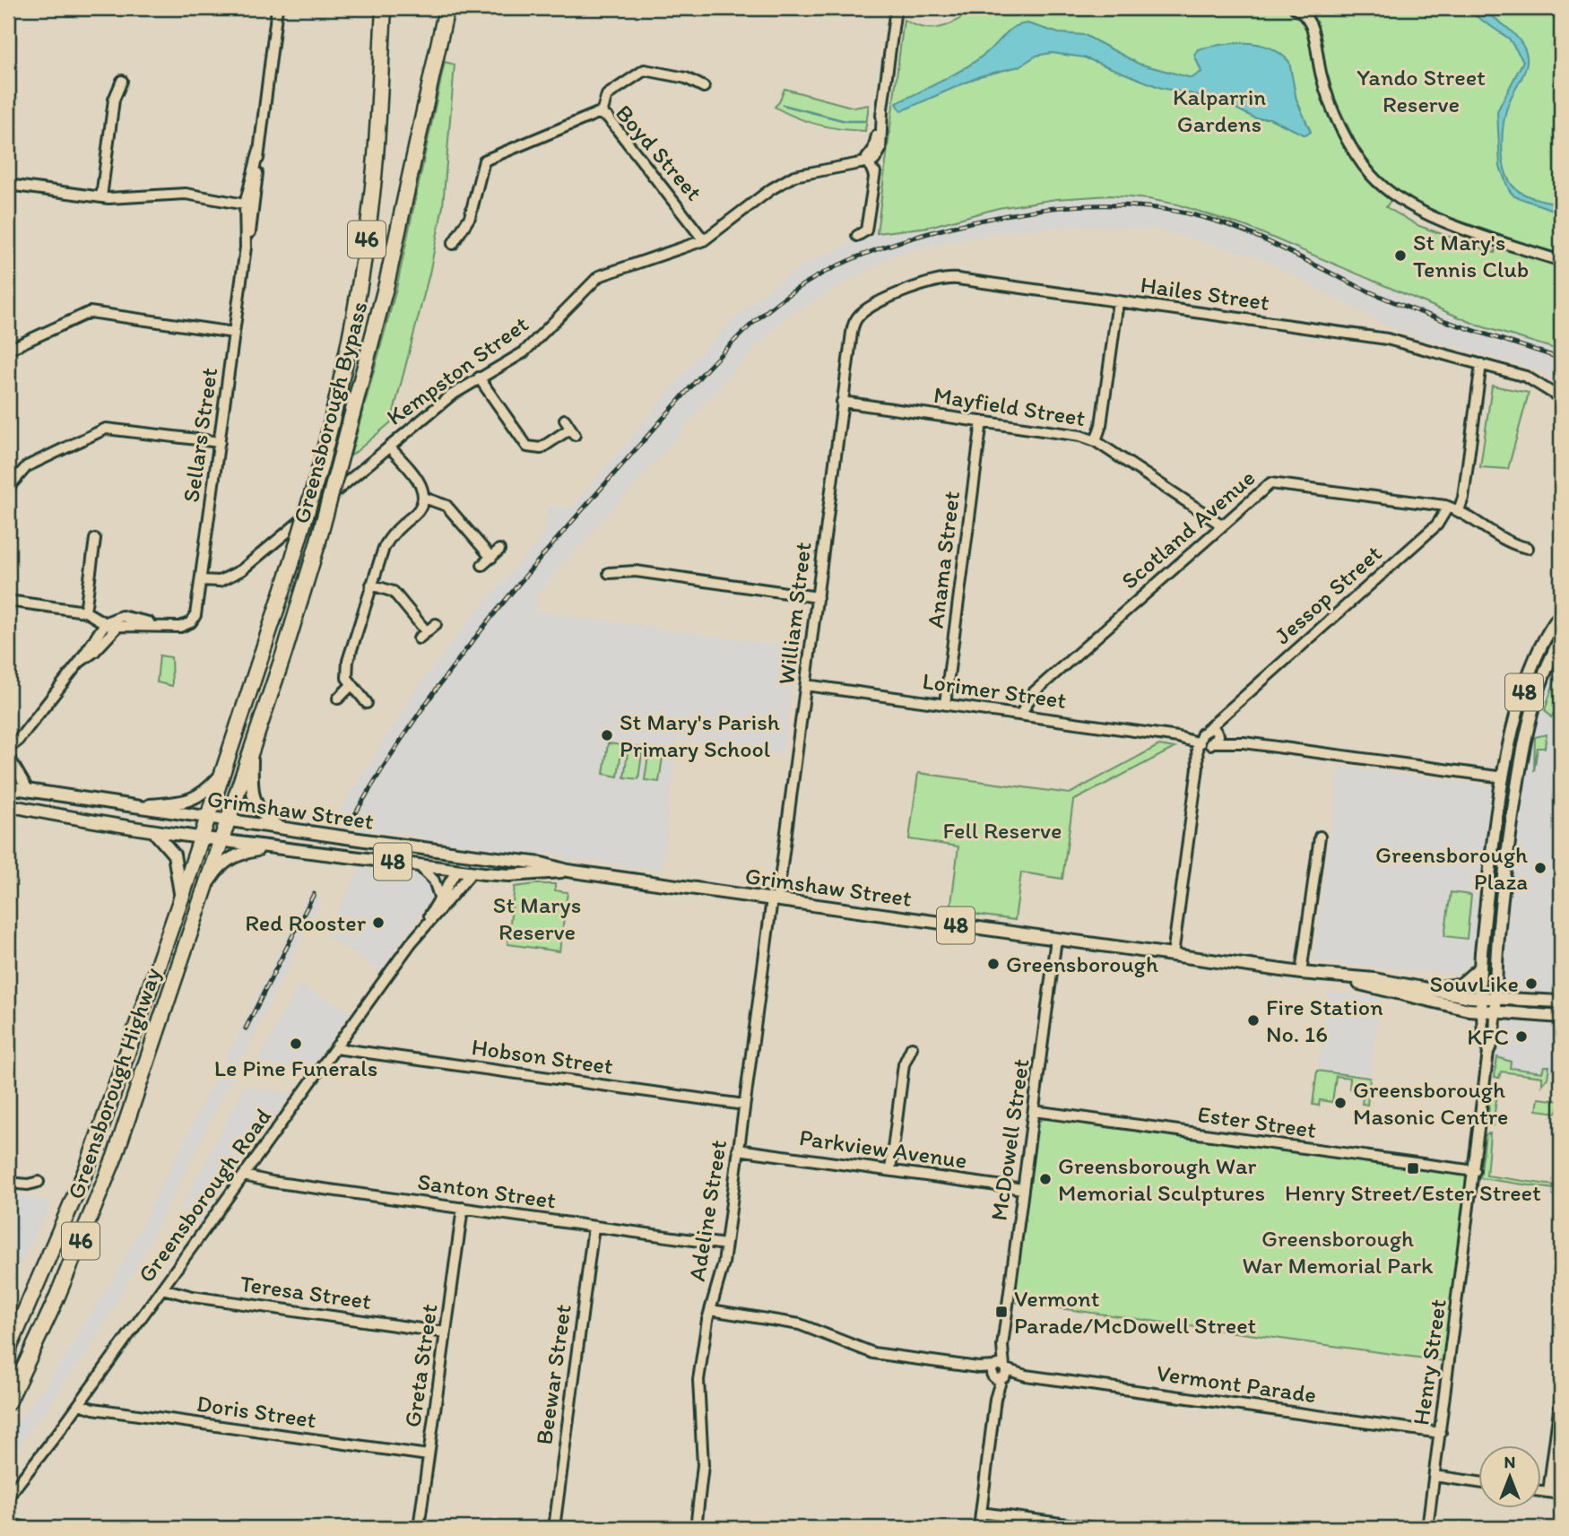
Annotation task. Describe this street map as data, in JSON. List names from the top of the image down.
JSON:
{
  "streets": {
    "highway": ["46", "Greensborough Bypass", "Greensborough Highway"],
    "main road": ["48", "Grimshaw Street", "Greensborough Road"],
    "street": [
      "Boyd Street",
      "Hailes Street",
      "Kempston Street",
      "Mayfield Street",
      "Sellars Street",
      "Scotland Avenue",
      "Anama Street",
      "Jessop Street",
      "William Street",
      "Lorimer Street",
      "Hobson Street",
      "Ester Street",
      "McDowell Street",
      "Parkview Avenue",
      "Santon Street",
      "Adeline Street",
      "Teresa Street",
      "Henry Street",
      "Greta Street",
      "Beewar Street",
      "Vermont Parade",
      "Doris Street"
    ]
  },
  "crossings": [
    ["Boyd Street", "Kempston Street"],
    ["46", "Greensborough Bypass"],
    ["46", "Grimshaw Street"],
    ["46", "Greensborough Highway"],
    ["Hailes Street", "William Street"],
    ["Kempston Street", "Sellars Street"],
    ["Mayfield Street", "Scotland Avenue"],
    ["Mayfield Street", "Anama Street"],
    ["Mayfield Street", "William Street"],
    ["Greensborough Bypass", "Grimshaw Street"],
    ["Scotland Avenue", "Jessop Street"],
    ["Scotland Avenue", "Lorimer Street"],
    ["Anama Street", "Lorimer Street"],
    ["Jessop Street", "Lorimer Street"],
    ["Jessop Street", "Grimshaw Street"],
    ["William Street", "Lorimer Street"],
    ["William Street", "Grimshaw Street"],
    ["William Street", "Adeline Street"],
    ["Lorimer Street", "48"],
    ["48", "Grimshaw Street"],
    ["48", "Henry Street"],
    ["Grimshaw Street", "Greensborough Highway"],
    ["Grimshaw Street", "McDowell Street"],
    ["Grimshaw Street", "Greensborough Road"],
    ["Grimshaw Street", "Adeline Street"],
    ["Grimshaw Street", "Henry Street"],
    ["Hobson Street", "Greensborough Road"],
    ["Hobson Street", "Adeline Street"],
    ["Ester Street", "McDowell Street"],
    ["Ester Street", "Henry Street"],
    ["McDowell Street", "Parkview Avenue"],
    ["McDowell Street", "Vermont Parade"],
    ["Parkview Avenue", "Adeline Street"],
    ["Santon Street", "Greensborough Road"],
    ["Santon Street", "Adeline Street"],
    ["Santon Street", "Greta Street"],
    ["Santon Street", "Beewar Street"],
    ["Greensborough Road", "Teresa Street"],
    ["Greensborough Road", "Doris Street"],
    ["Adeline Street", "Vermont Parade"],
    ["Teresa Street", "Greta Street"],
    ["Henry Street", "Vermont Parade"],
    ["Greta Street", "Doris Street"]
  ],
  "parks": [
    "Yando Street Reserve",
    "Kalparrin Gardens",
    "Fell Reserve",
    "St Marys Reserve",
    "Greensborough War Memorial Park"
  ],
  "places": {
    "other": [
      "St Mary's Tennis Club",
      "St Mary's Parish Primary School",
      "Greensborough Plaza",
      "Red Rooster",
      "Greensborough",
      "SouvLike",
      "Fire Station No. 16",
      "KFC",
      "Le Pine Funerals",
      "Greensborough Masonic Centre",
      "Greensborough War Memorial Sculptures"
    ],
    "transit": ["Henry Street/Ester Street", "Vermont Parade/McDowell Street"]
  },
  "north": "top"
}
